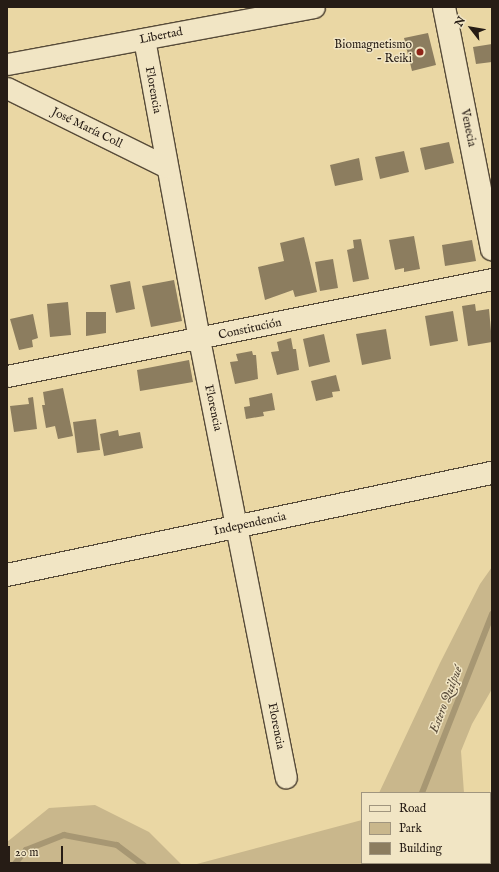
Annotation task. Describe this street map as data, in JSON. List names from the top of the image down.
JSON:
{
  "streets": {
    "street": [
      "Libertad",
      "Florencia",
      "José María Coll",
      "Venecia",
      "Constitución",
      "Independencia"
    ]
  },
  "crossings": [
    ["Libertad", "Florencia"],
    ["Florencia", "José María Coll"],
    ["Florencia", "Constitución"],
    ["Florencia", "Independencia"]
  ],
  "water": ["Estero Quilpué"],
  "places": ["Biomagnetismo - Reiki"],
  "legend": ["Road", "Park", "Building"],
  "scale_bar": "20 m",
  "north": "top left"
}
